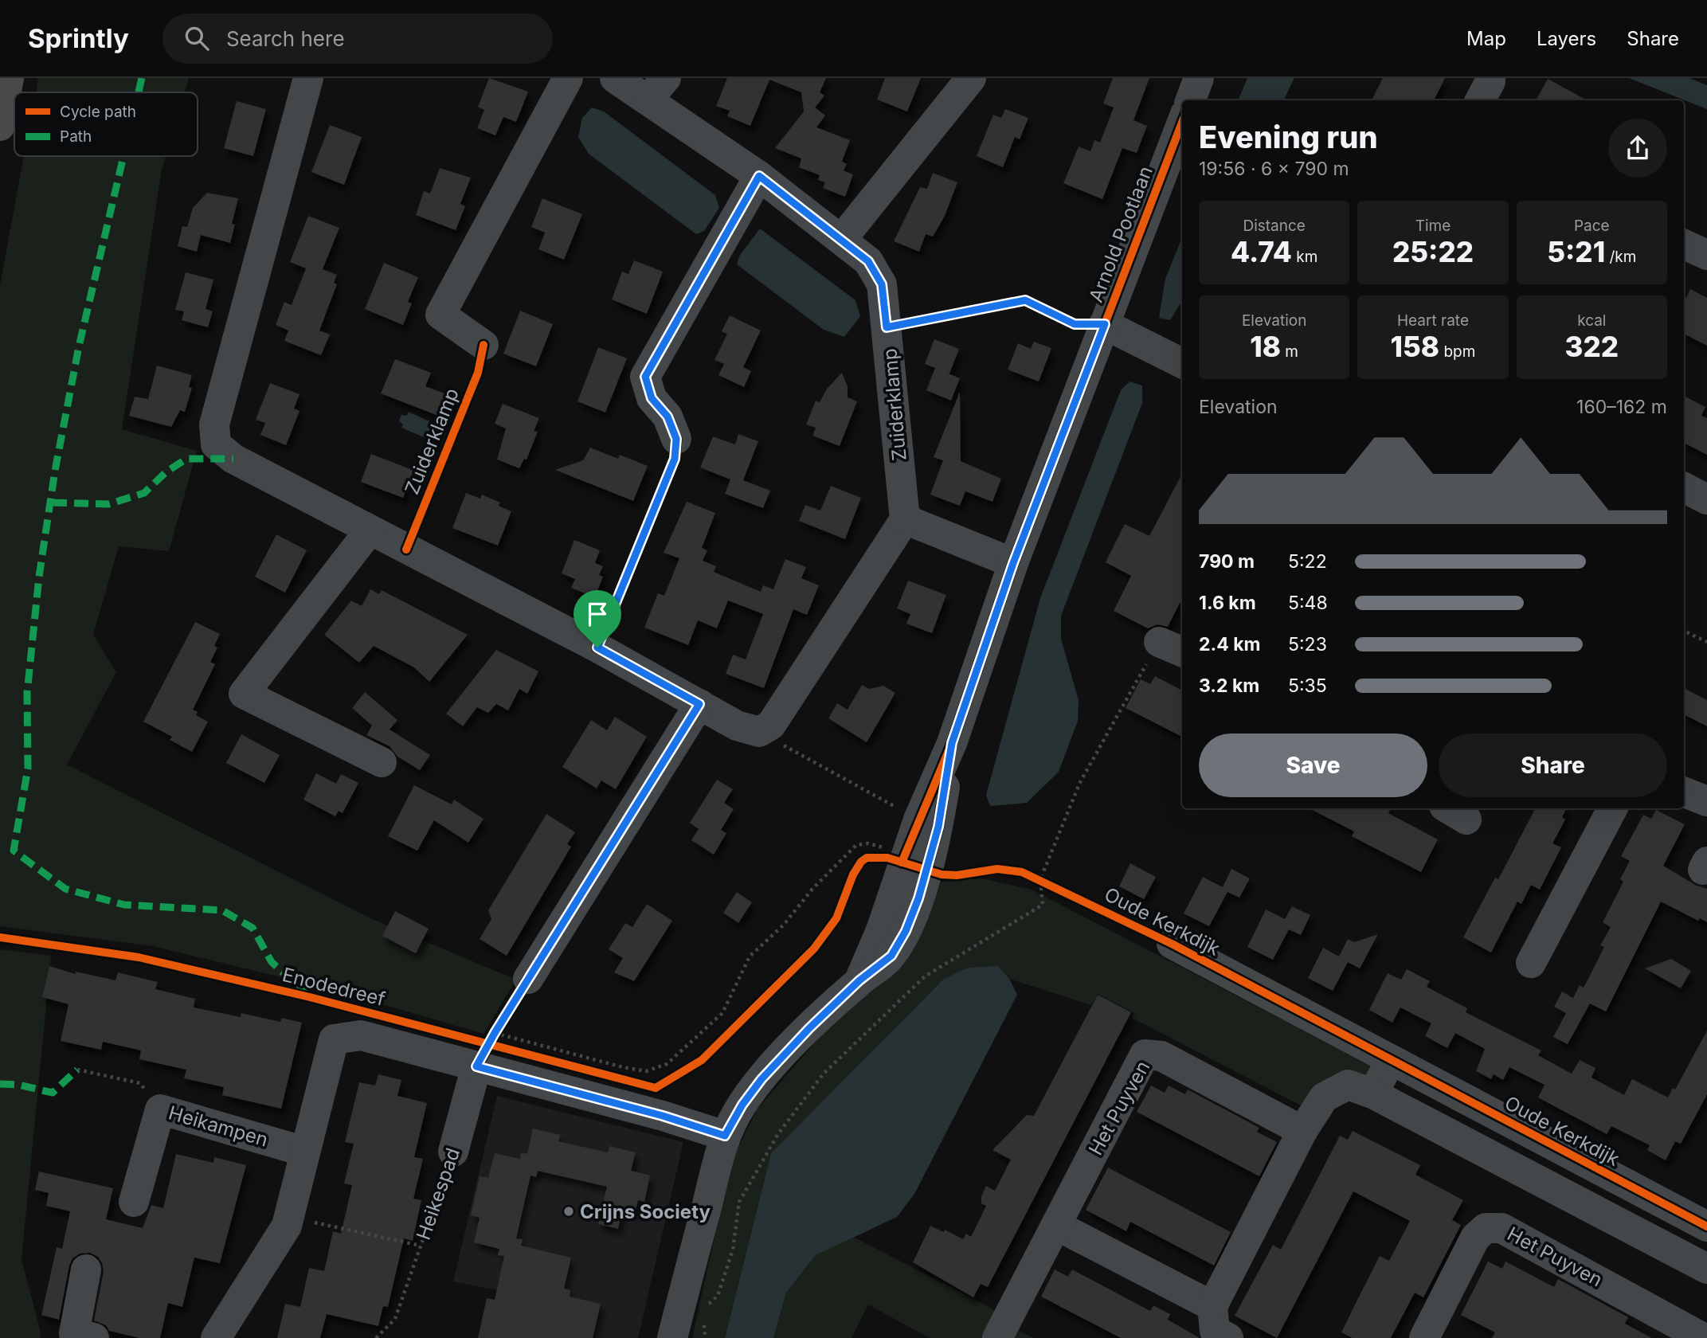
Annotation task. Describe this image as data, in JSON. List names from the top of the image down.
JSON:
{
  "streets": {
    "street": [
      "Arnold Pootlaan",
      "Zuiderklamp",
      "Oude Kerkdijk",
      "Het Puyven",
      "Heikampen",
      "Heikespad"
    ],
    "cycle path": ["Enodedreef"]
  },
  "places": ["Crijns Society"],
  "legend": ["Cycle path", "Path"],
  "page": {
    "header": "Sprintly",
    "search": "Search here",
    "nav": ["Map", "Layers", "Share"],
    "heading": ["Evening run", "19:56 · 6 × 790 m"],
    "stats": [
      ["Distance", "4.74 km"],
      ["Time", "25:22"],
      ["Pace", "5:21 /km"],
      ["Elevation", "18 m"],
      ["Heart rate", "158 bpm"],
      ["kcal", "322"]
    ],
    "chart": ["Elevation", "160–162 m"],
    "list": [
      {
        "name": "790 m",
        "note": "5:22"
      },
      {
        "name": "1.6 km",
        "note": "5:48"
      },
      {
        "name": "2.4 km",
        "note": "5:23"
      },
      {
        "name": "3.2 km",
        "note": "5:35"
      }
    ],
    "buttons": ["Save", "Share"]
  }
}
